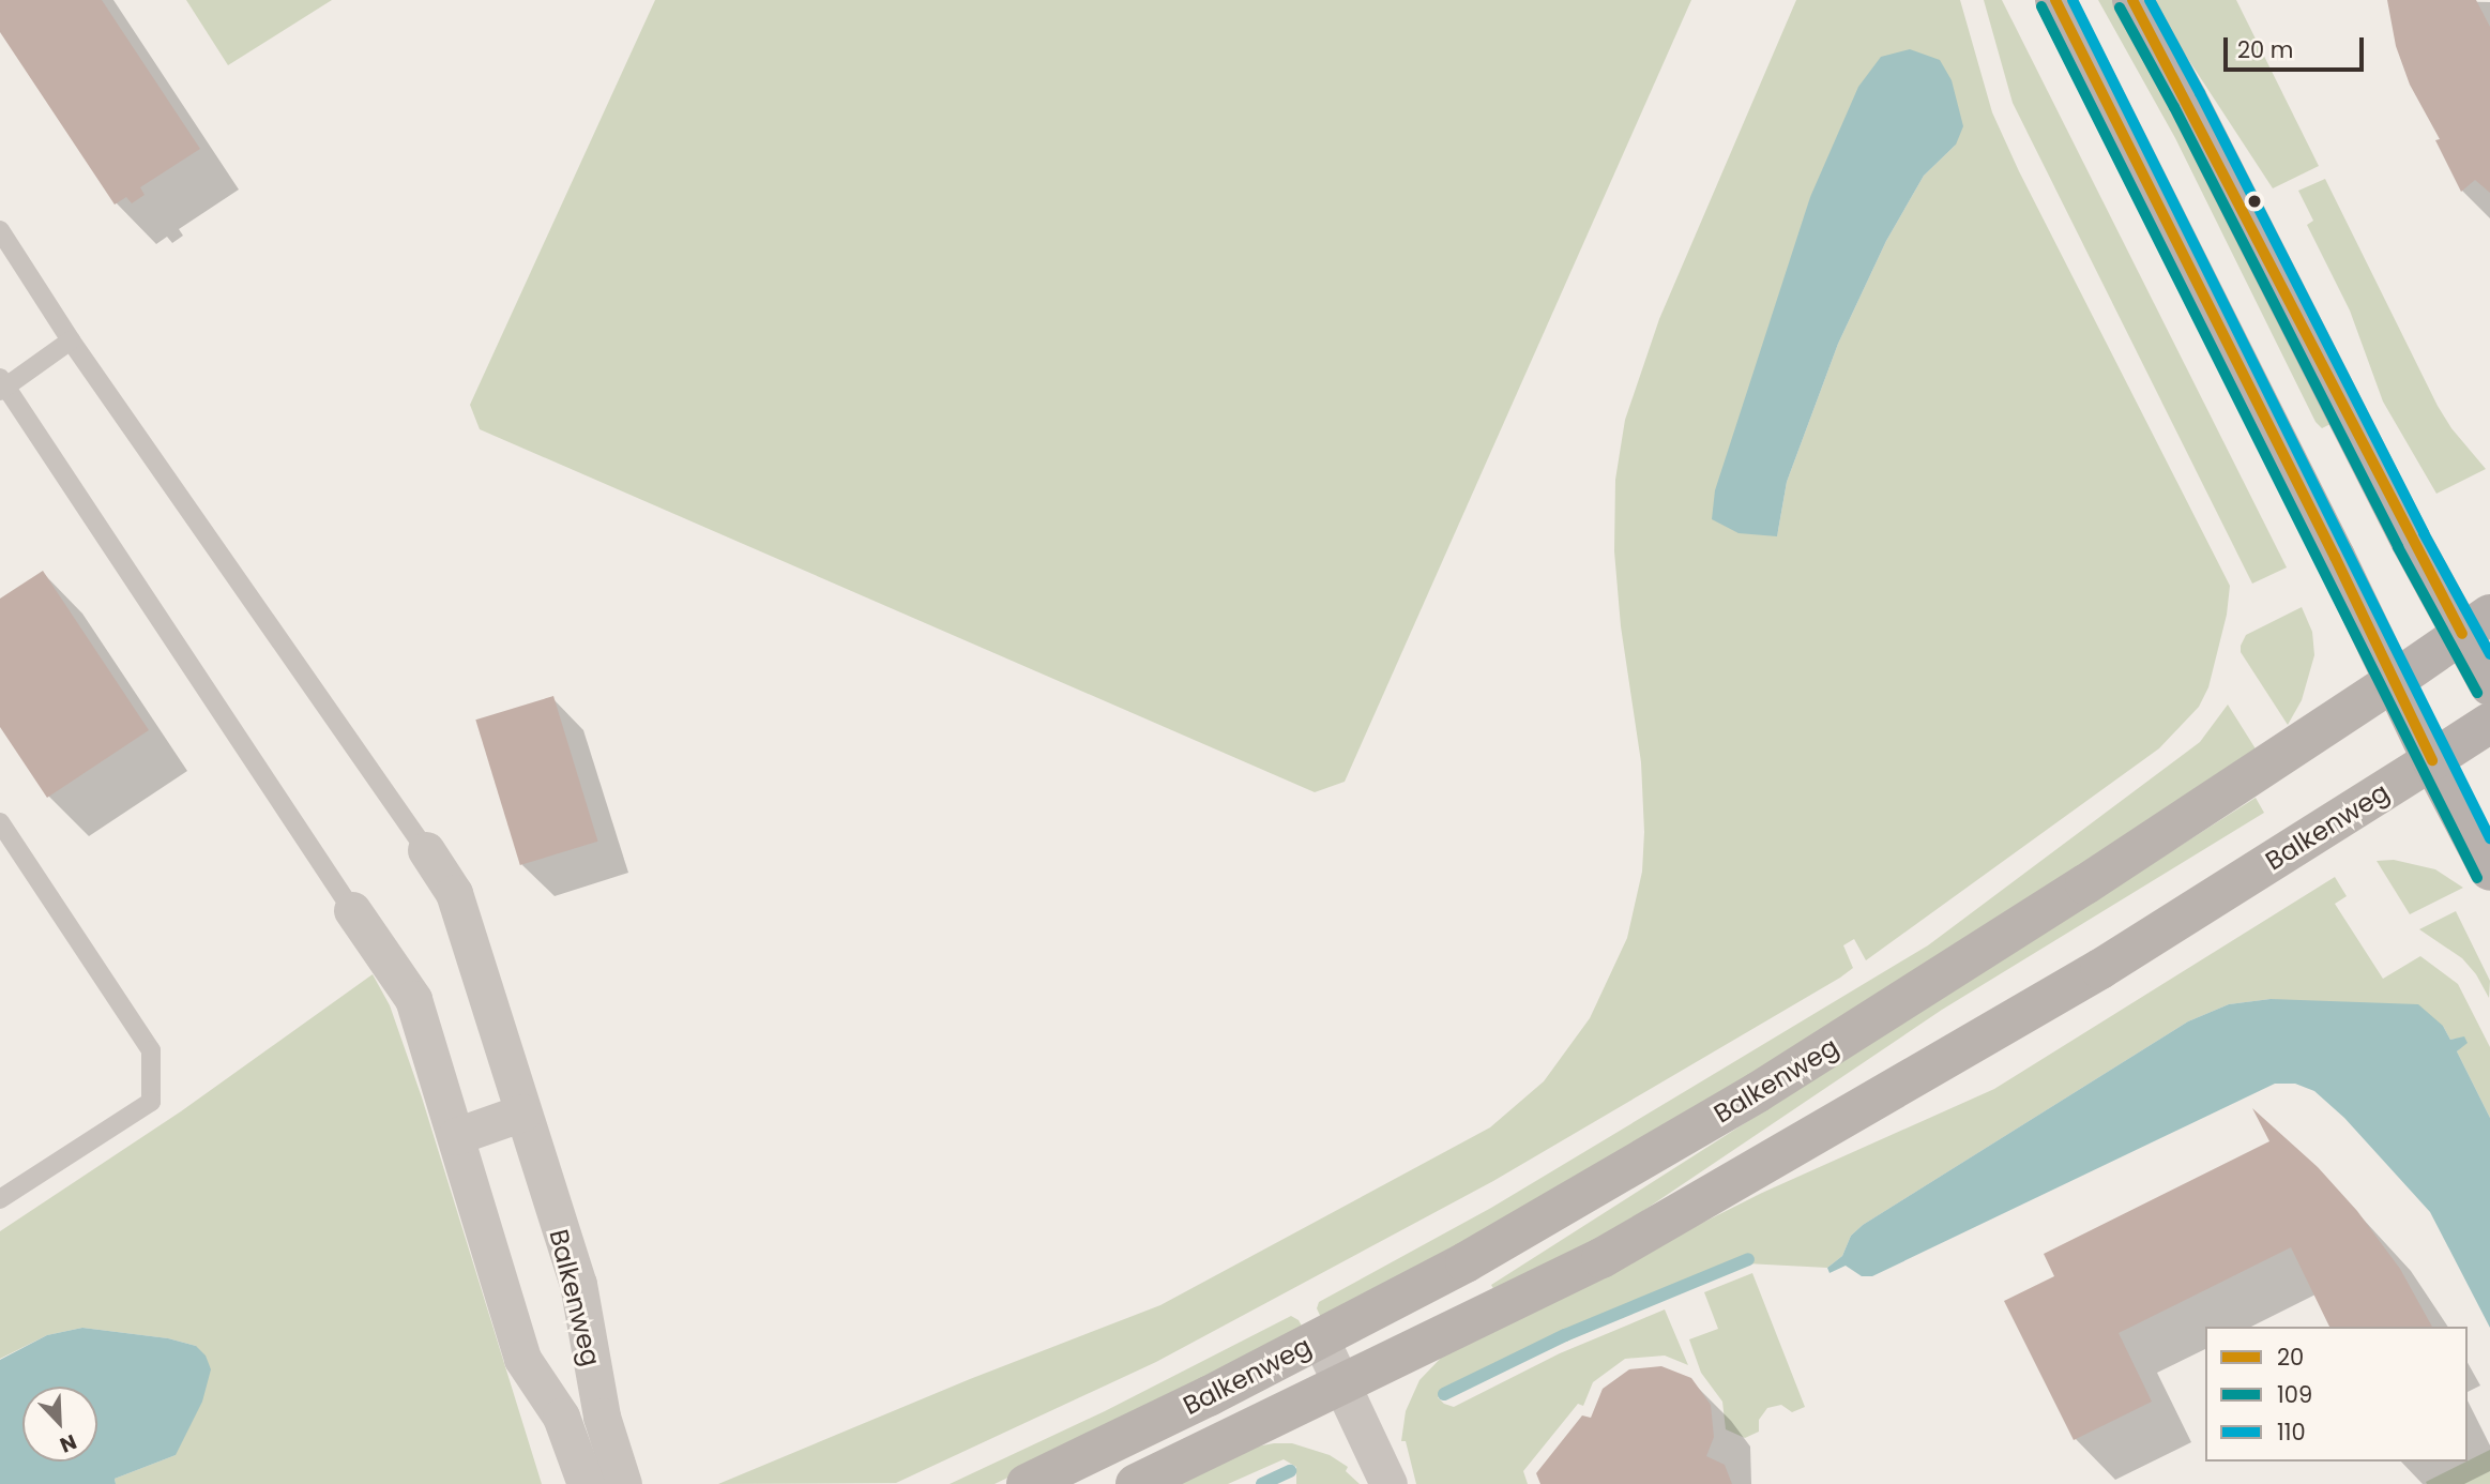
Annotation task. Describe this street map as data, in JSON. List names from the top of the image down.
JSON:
{
  "streets": {
    "main road": ["Balkenweg"]
  },
  "lines": ["transit line 20", "transit line 110", "transit line 109"],
  "legend": ["20", "109", "110"],
  "scale_bar": "20 m",
  "north": "bottom right"
}
